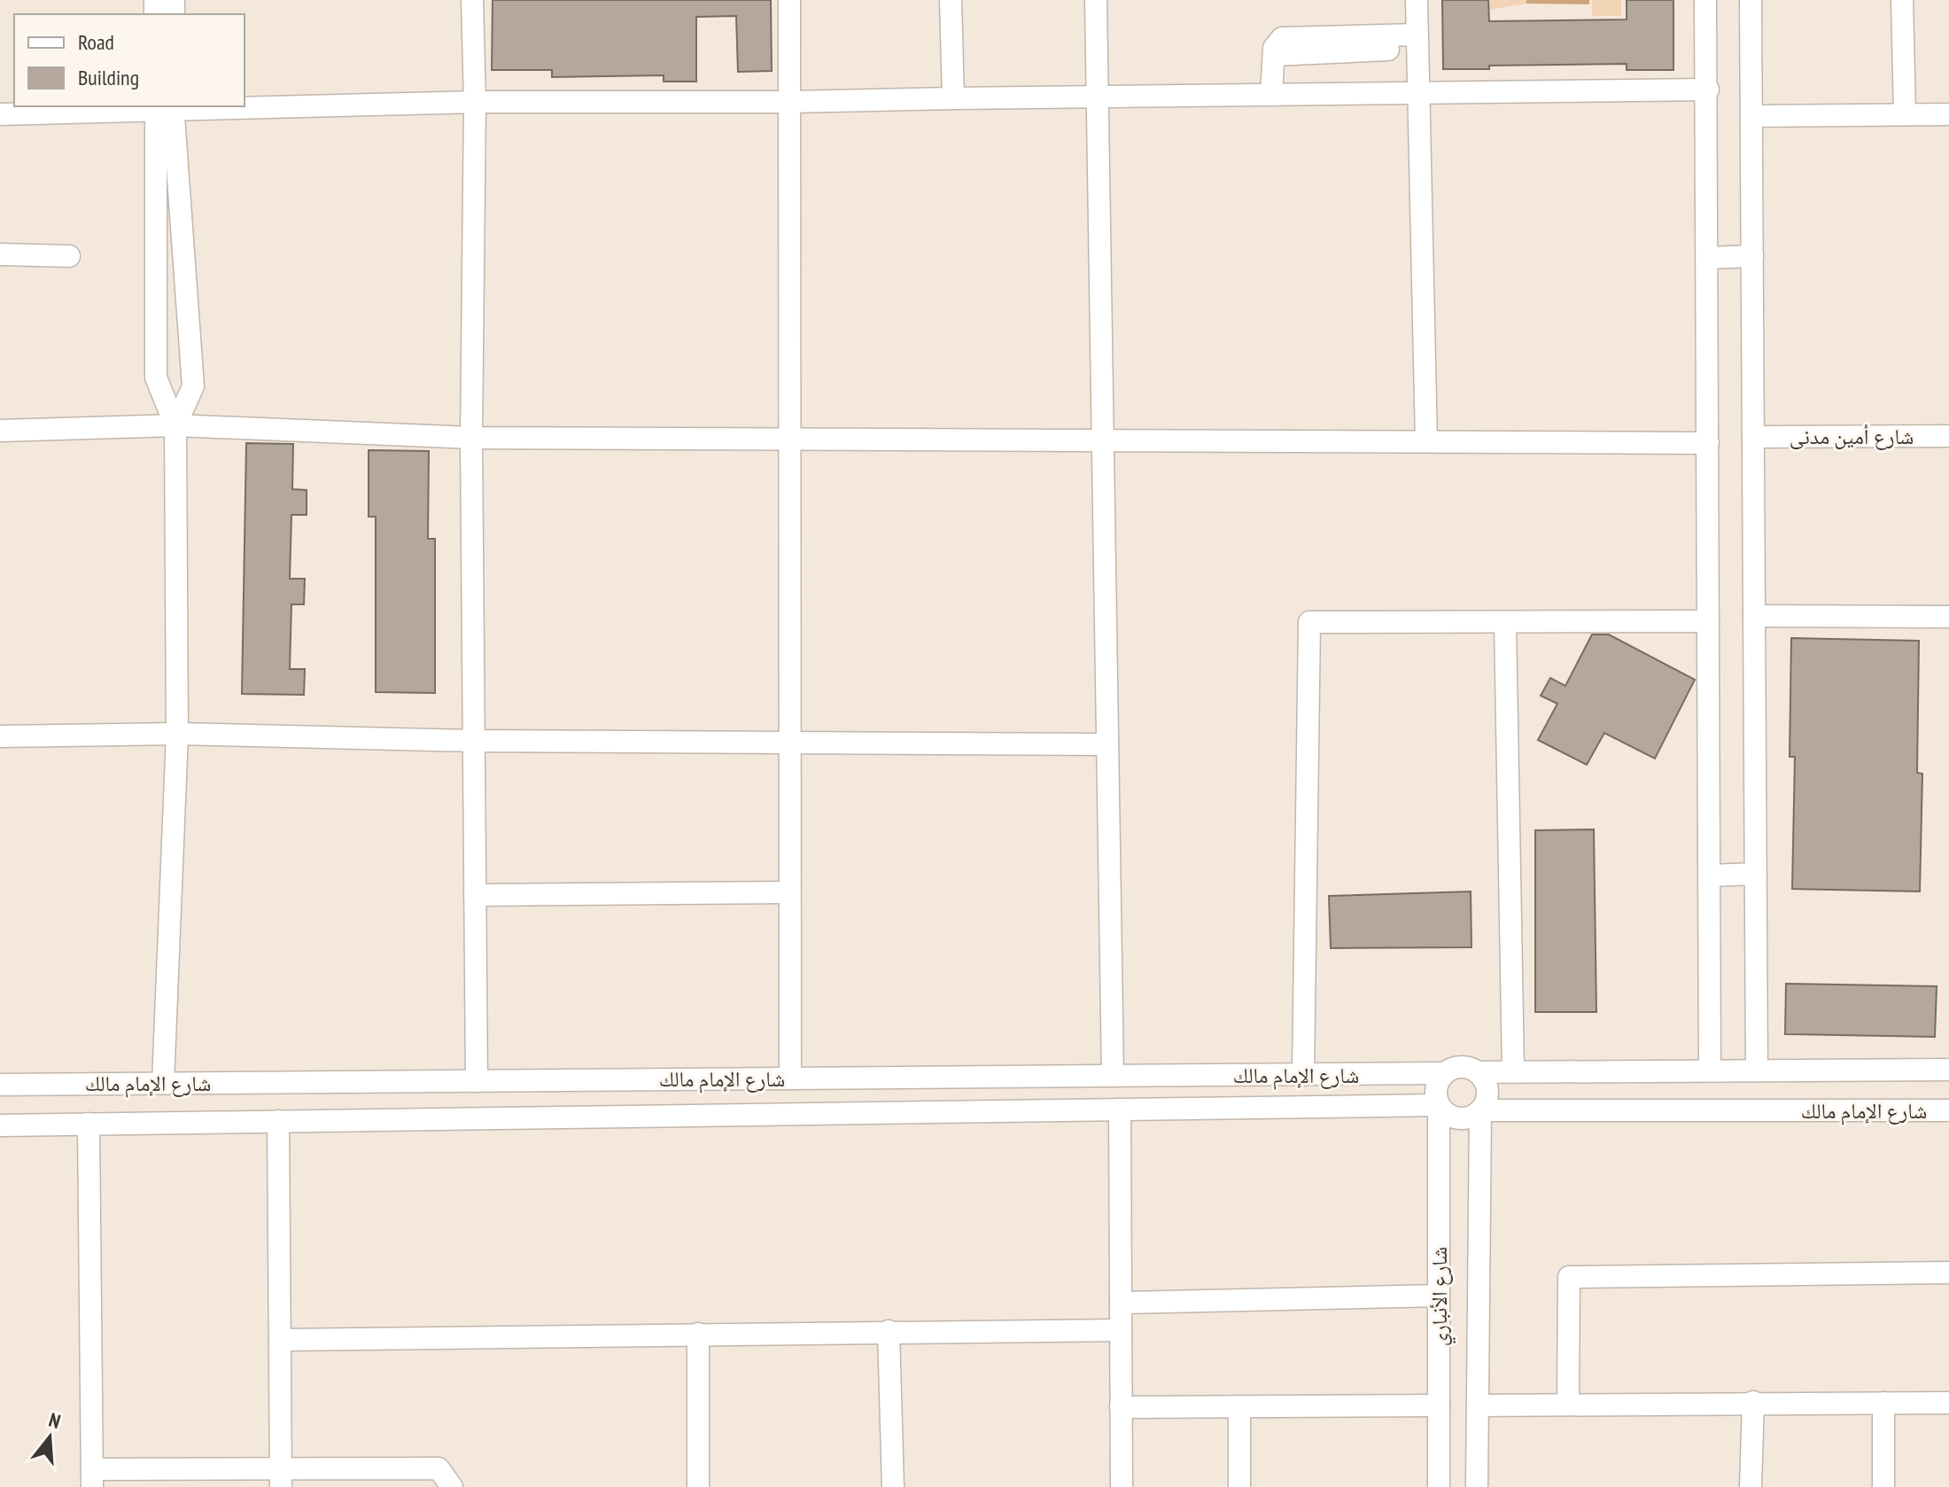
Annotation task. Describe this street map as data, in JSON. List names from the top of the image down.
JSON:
{
  "streets": {
    "street": ["شارع أمين مدنى", "شارع الإمام مالك", "شارع الأنباري"]
  },
  "crossings": [
    ["شارع الإمام مالك", "شارع الأنباري"]
  ],
  "legend": ["Road", "Building"],
  "north": "top"
}
